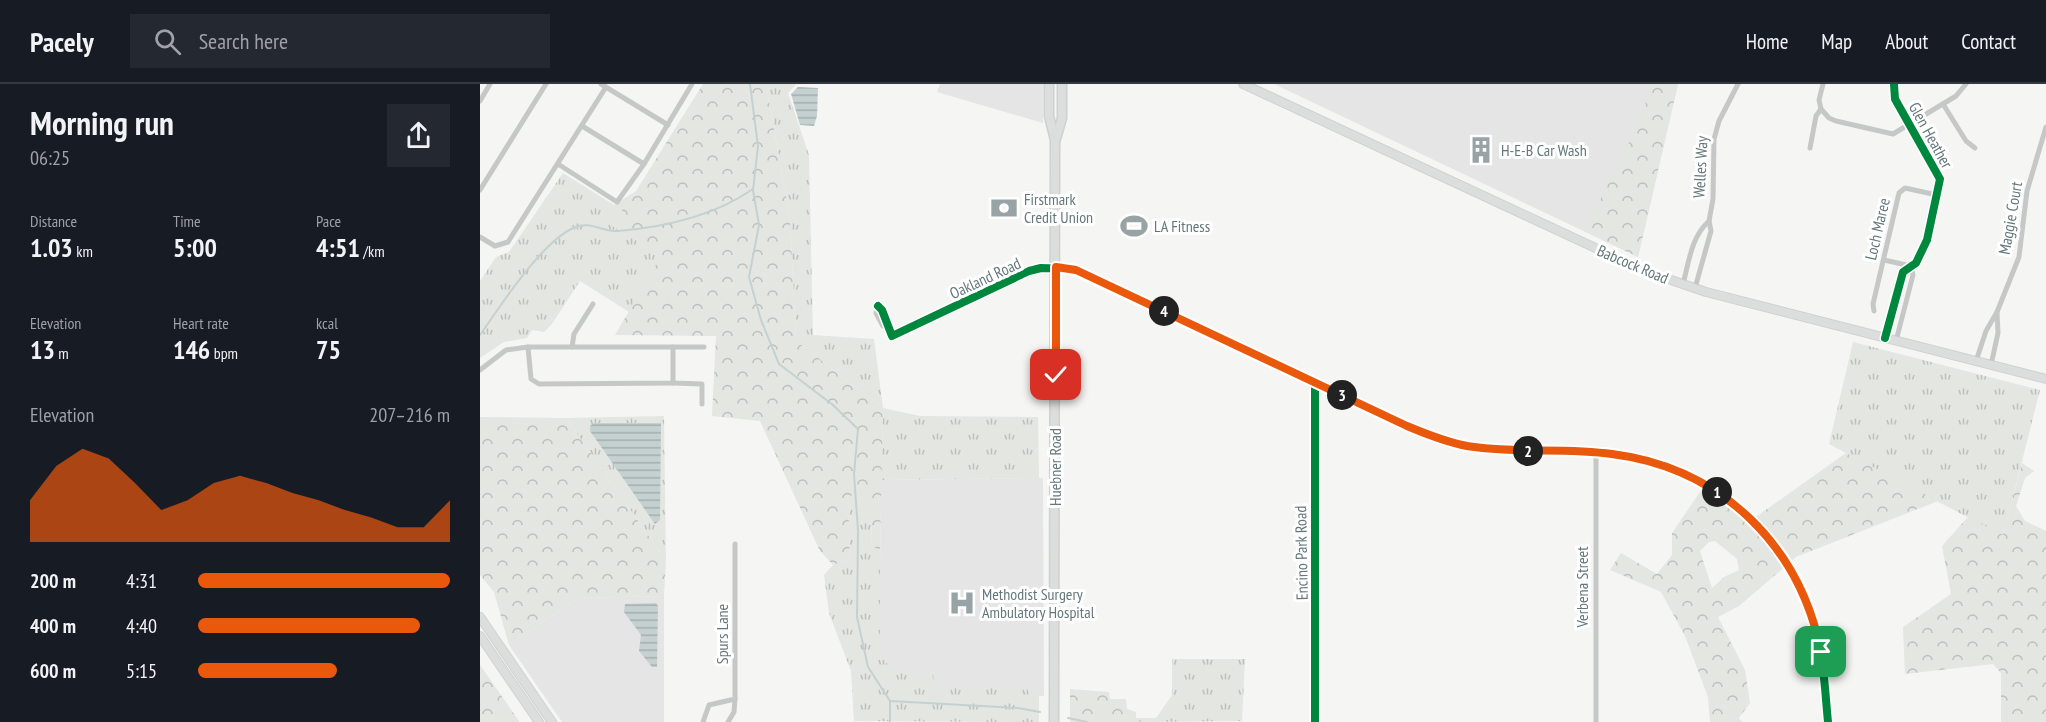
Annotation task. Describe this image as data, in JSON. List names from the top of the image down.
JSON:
{
  "streets": {
    "main road": ["Babcock Road", "Huebner Road"],
    "street": [
      "Glen Heather",
      "Welles Way",
      "Maggie Court",
      "Loch Maree",
      "Oakland Road",
      "Encino Park Road",
      "Verbena Street",
      "Spurs Lane"
    ]
  },
  "crossings": [
    ["Glen Heather", "Loch Maree"],
    ["Glen Heather", "Babcock Road"],
    ["Welles Way", "Babcock Road"],
    ["Maggie Court", "Babcock Road"],
    ["Oakland Road", "Huebner Road"],
    ["Oakland Road", "Encino Park Road"],
    ["Oakland Road", "Verbena Street"]
  ],
  "places": {
    "building": ["H-E-B Car Wash"],
    "bank": ["Firstmark Credit Union"],
    "sports": ["LA Fitness"],
    "hospital": ["Methodist Surgery Ambulatory Hospital"]
  },
  "page": {
    "header": "Pacely",
    "search": "Search here",
    "nav": [
      "Home",
      "Map",
      "About",
      "Contact"
    ],
    "heading": ["Morning run", "06:25"],
    "stats": [
      ["Distance", "1.03 km"],
      ["Time", "5:00"],
      ["Pace", "4:51 /km"],
      ["Elevation", "13 m"],
      ["Heart rate", "146 bpm"],
      ["kcal", "75"]
    ],
    "pins": [
      "4",
      "3",
      "2",
      "1"
    ],
    "chart": ["Elevation", "207–216 m"],
    "list": [
      {
        "name": "200 m",
        "note": "4:31"
      },
      {
        "name": "400 m",
        "note": "4:40"
      },
      {
        "name": "600 m",
        "note": "5:15"
      }
    ]
  }
}
